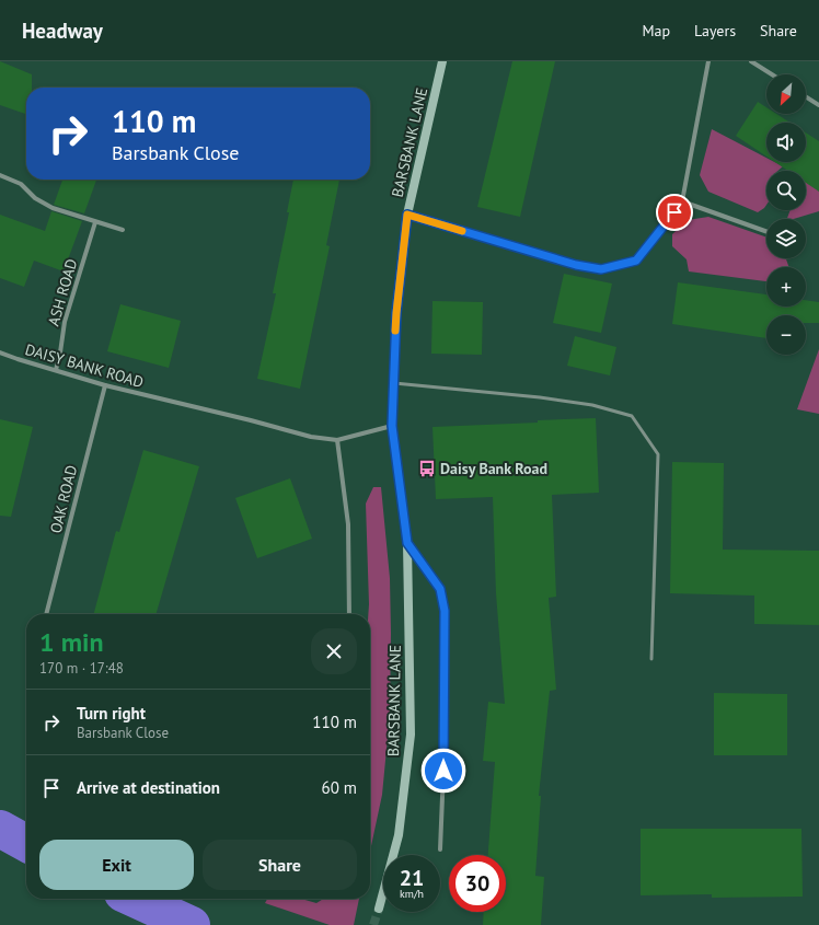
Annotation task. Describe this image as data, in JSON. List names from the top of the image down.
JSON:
{
  "streets": {
    "street": [
      "BARSBANK LANE",
      "ASH ROAD",
      "DAISY BANK ROAD",
      "OAK ROAD"
    ]
  },
  "crossings": [
    ["BARSBANK LANE", "DAISY BANK ROAD"],
    ["ASH ROAD", "DAISY BANK ROAD"],
    ["DAISY BANK ROAD", "OAK ROAD"]
  ],
  "places": {
    "bus stop": ["Daisy Bank Road"]
  },
  "north": "bottom left",
  "page": {
    "header": "Headway",
    "nav": ["Map", "Layers", "Share"],
    "map_buttons": ["+", "−"],
    "turn": ["110 m", "Barsbank Close"],
    "heading": ["1 min", "170 m · 17:48"],
    "list": [
      {
        "name": "Turn right",
        "note": "Barsbank Close",
        "value": "110 m"
      },
      {
        "name": "Arrive at destination",
        "value": "60 m"
      }
    ],
    "buttons": ["Exit", "Share"],
    "speed": "21 km/h",
    "limit": "30"
  }
}
